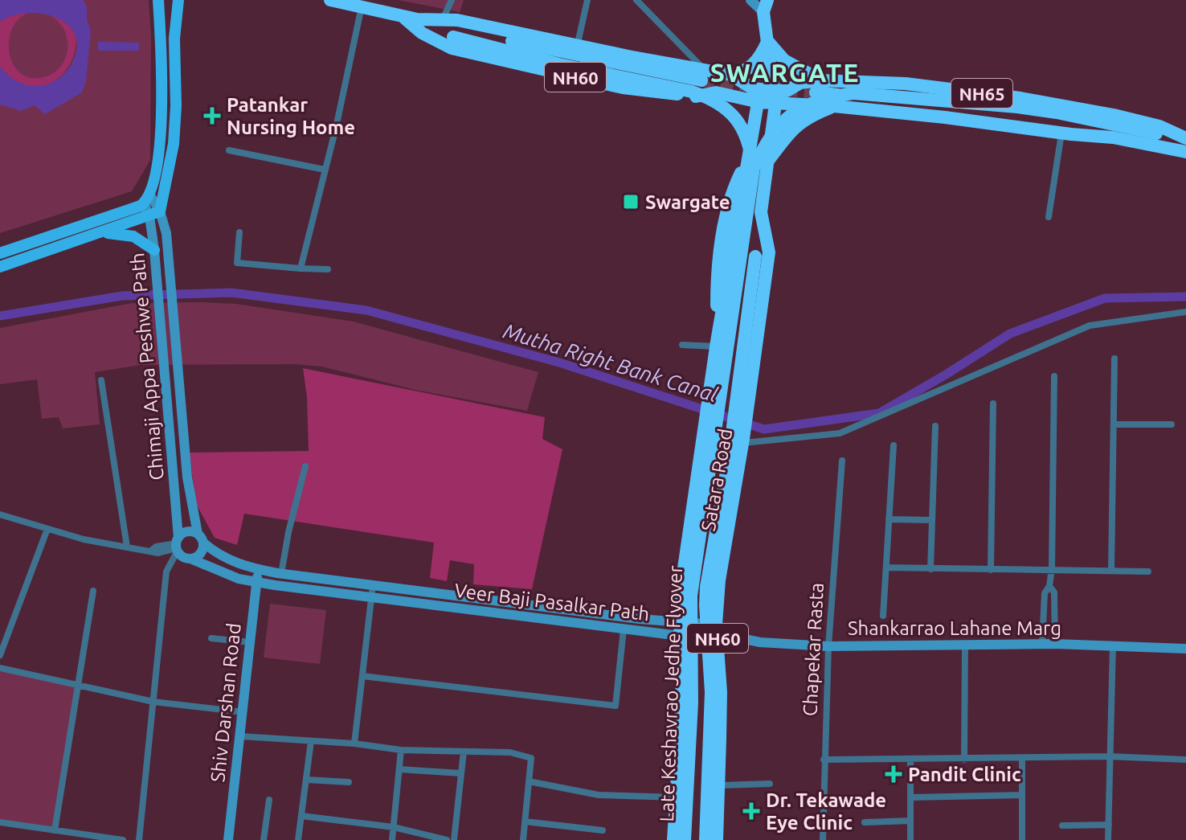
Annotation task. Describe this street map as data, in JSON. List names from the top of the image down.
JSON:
{
  "streets": {
    "highway": [
      "NH60",
      "NH65",
      "Satara Road",
      "Late Keshavrao Jedhe Flyover"
    ],
    "main road": [
      "Chimaji Appa Peshwe Path",
      "Veer Baji Pasalkar Path",
      "Shankarrao Lahane Marg",
      "Shiv Darshan Road"
    ],
    "street": ["Chapekar Rasta"]
  },
  "crossings": [
    ["NH60", "NH65"],
    ["NH60", "Satara Road"],
    ["NH60", "Late Keshavrao Jedhe Flyover"],
    ["NH65", "Satara Road"],
    ["NH65", "Late Keshavrao Jedhe Flyover"],
    ["Chimaji Appa Peshwe Path", "Veer Baji Pasalkar Path"],
    ["Satara Road", "Veer Baji Pasalkar Path"],
    ["Satara Road", "Shankarrao Lahane Marg"],
    ["Satara Road", "Late Keshavrao Jedhe Flyover"],
    ["Veer Baji Pasalkar Path", "Shankarrao Lahane Marg"],
    ["Veer Baji Pasalkar Path", "Shiv Darshan Road"],
    ["Shankarrao Lahane Marg", "Chapekar Rasta"]
  ],
  "districts": ["SWARGATE"],
  "water": ["Mutha Right Bank Canal"],
  "places": {
    "health": ["Patankar Nursing Home", "Pandit Clinic", "Dr. Tekawade Eye Clinic"],
    "transit": ["Swargate"]
  }
}
